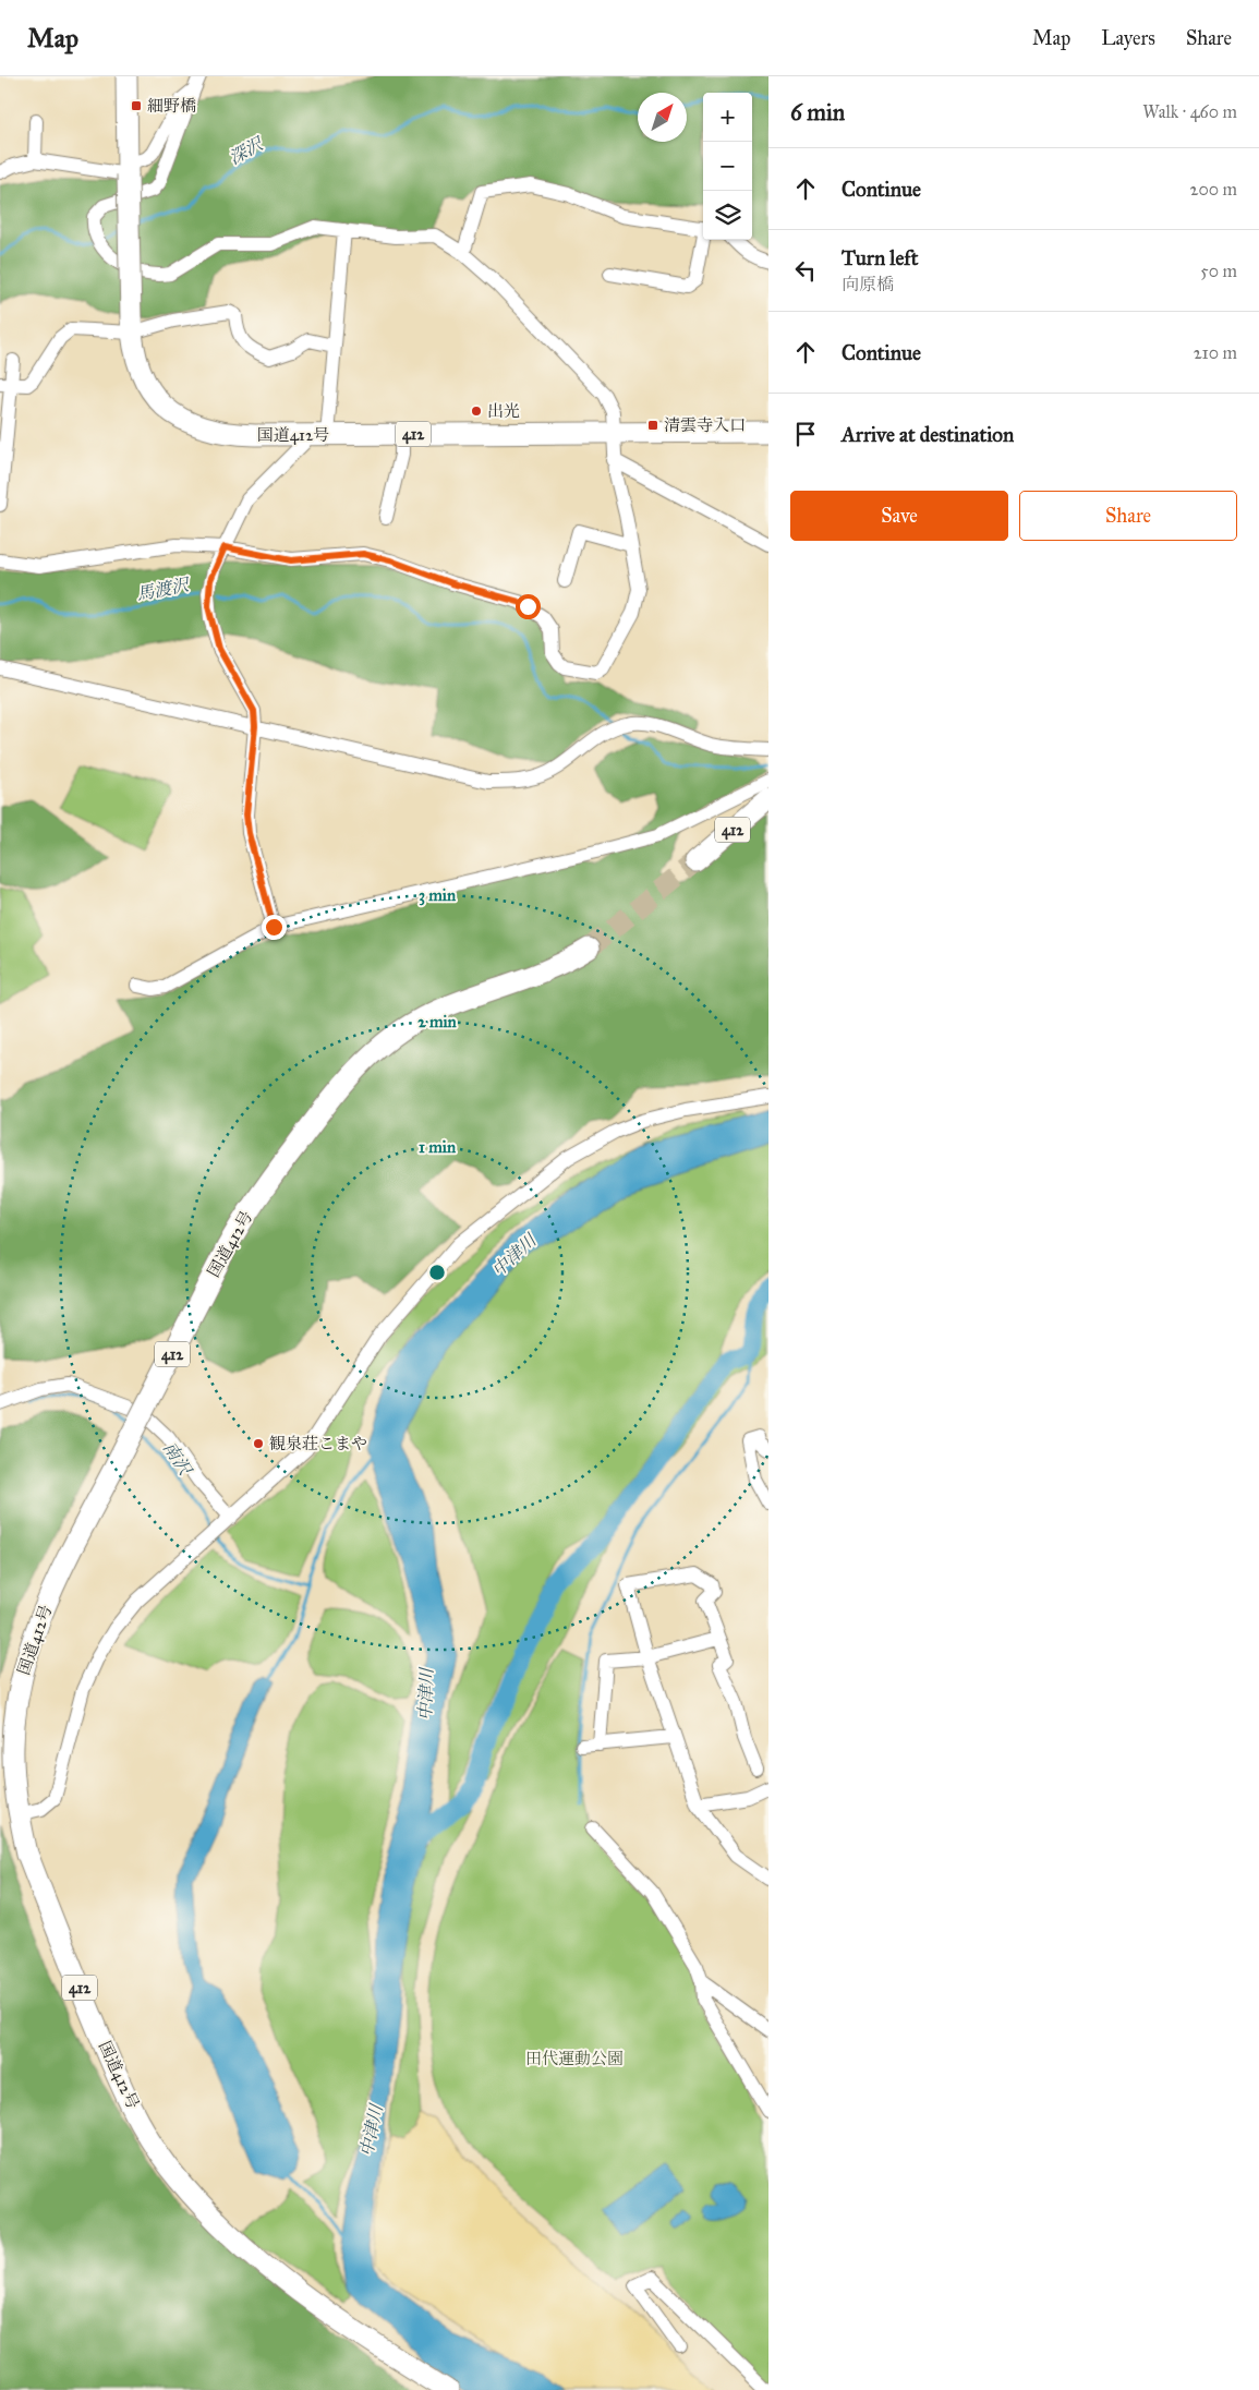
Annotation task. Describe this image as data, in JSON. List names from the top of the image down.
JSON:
{
  "streets": {
    "highway": ["412", "国道412号"]
  },
  "water": [
    "深沢",
    "馬渡沢",
    "中津川",
    "南沢"
  ],
  "parks": ["田代運動公園"],
  "places": {
    "transit": ["細野橋", "清雲寺入口"],
    "other": ["出光", "観泉荘こまや"]
  },
  "north": "top right",
  "page": {
    "header": "Map",
    "nav": ["Map", "Layers", "Share"],
    "heading": ["6 min", "Walk · 460 m"],
    "map_buttons": ["+", "−"],
    "list": [
      ["Continue", "200 m"],
      ["Turn left", "向原橋", "50 m"],
      ["Continue", "210 m"],
      "Arrive at destination"
    ],
    "buttons": ["Save", "Share"]
  },
  "rings": ["3 min", "2 min", "1 min"]
}
